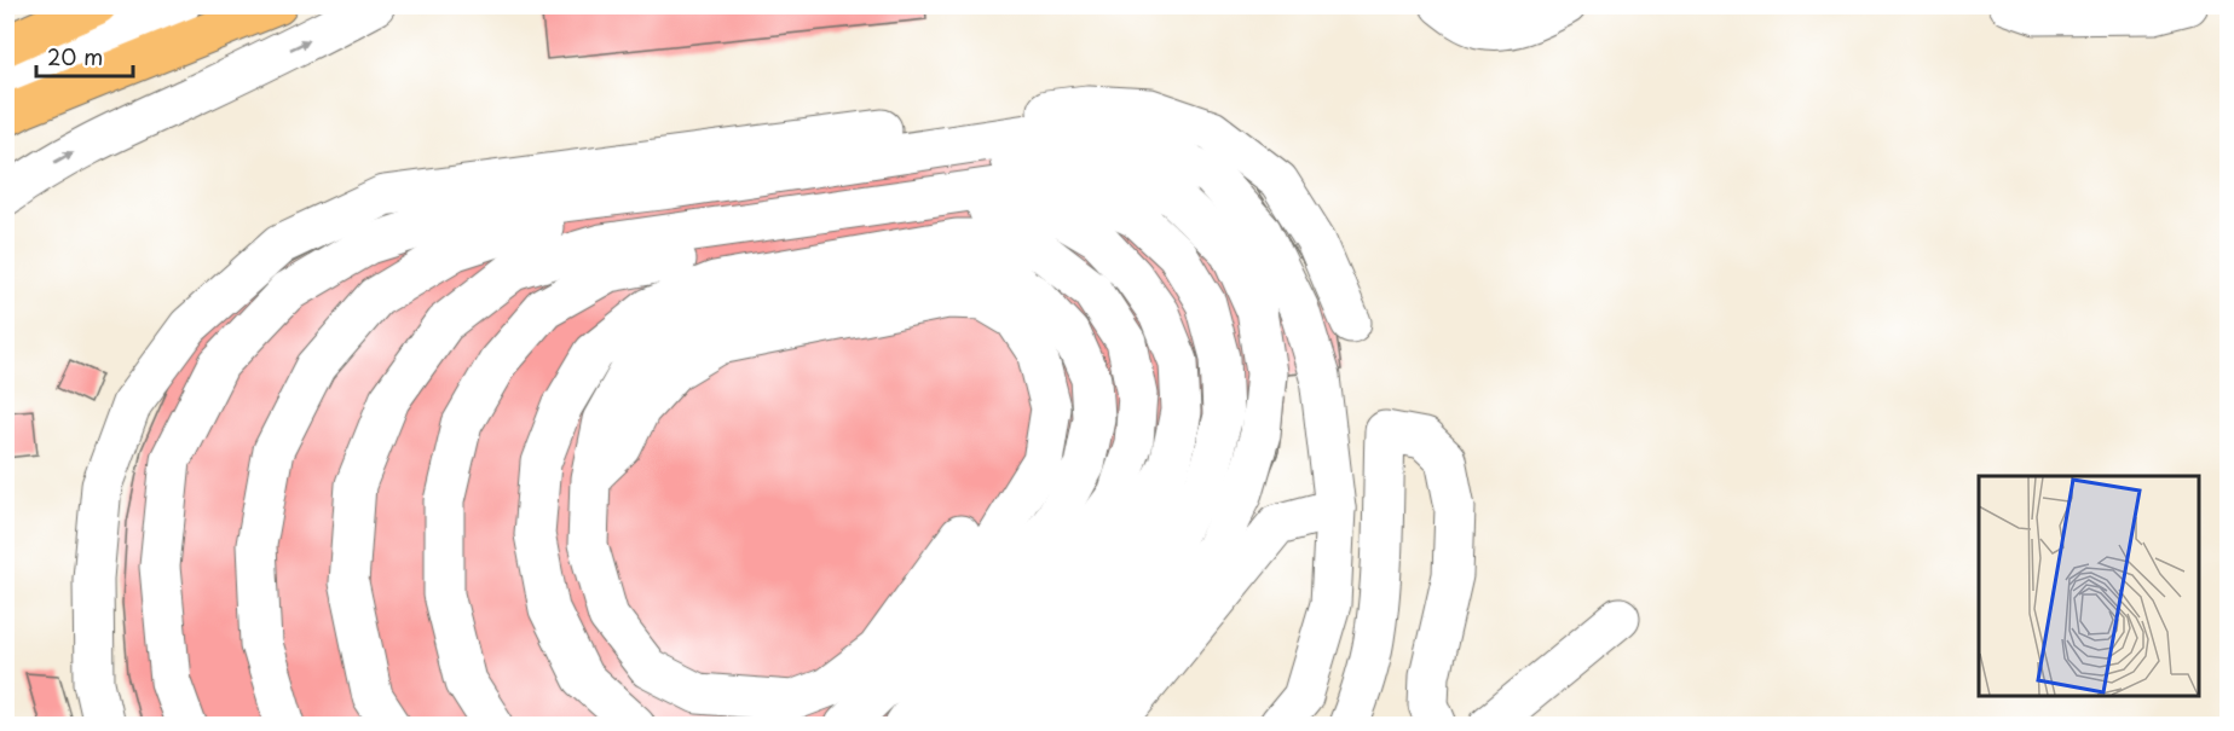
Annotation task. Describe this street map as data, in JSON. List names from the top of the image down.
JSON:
{
  "scale_bar": "20 m"
}
